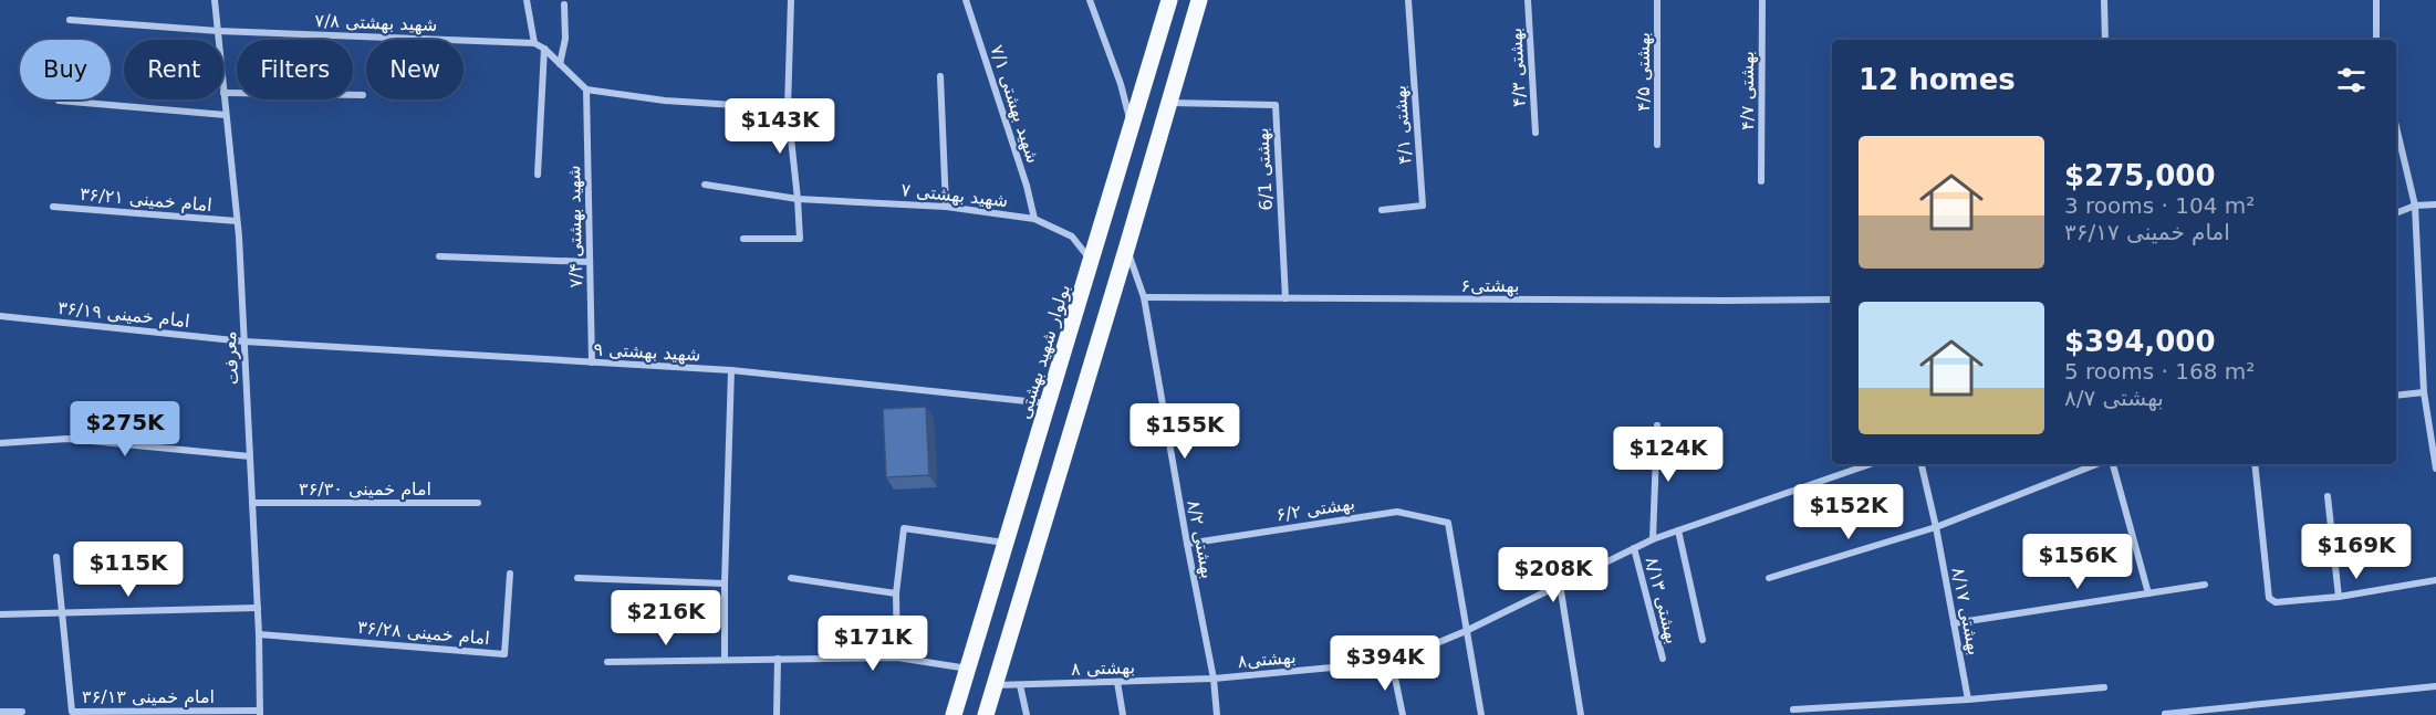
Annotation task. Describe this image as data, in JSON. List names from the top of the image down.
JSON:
{
  "streets": {
    "main road": ["بولوار شهید بهشتی"],
    "street": [
      "شهید بهشتی ۷/۸",
      "بهشتی ۴/۳",
      "بهشتی ۴/۵",
      "بهشتی ۴/۷",
      "شهید بهشتی ۷/۱",
      "بهشتی ۴/۱",
      "بهشتی 6/1",
      "شهید بهشتی ۷",
      "امام خمینی ۳۶/۲۱",
      "شهید بهشتی ۷/۴",
      "بهشتی۶",
      "امام خمینی ۳۶/۱۹",
      "شهید بهشتی ۹",
      "معرفت",
      "امام خمینی ۳۶/۳۰",
      "بهشتی ۶/۲",
      "بهشتی ۸/۲",
      "بهشتی ۸/۱۳",
      "بهشتی ۸/۱۷",
      "امام خمینی ۳۶/۲۸",
      "بهشتی۸",
      "۸ بهشتی",
      "امام خمینی ۳۶/۱۳"
    ]
  },
  "crossings": [
    ["شهید بهشتی ۷/۸", "معرفت"],
    ["شهید بهشتی ۷/۱", "شهید بهشتی ۷"],
    ["بهشتی 6/1", "بهشتی۶"],
    ["شهید بهشتی ۷", "بولوار شهید بهشتی"],
    ["امام خمینی ۳۶/۲۱", "معرفت"],
    ["شهید بهشتی ۷/۴", "شهید بهشتی ۹"],
    ["بهشتی۶", "بهشتی ۸/۲"],
    ["امام خمینی ۳۶/۱۹", "شهید بهشتی ۹"],
    ["امام خمینی ۳۶/۱۹", "معرفت"],
    ["شهید بهشتی ۹", "بولوار شهید بهشتی"],
    ["شهید بهشتی ۹", "معرفت"],
    ["معرفت", "امام خمینی ۳۶/۳۰"],
    ["معرفت", "امام خمینی ۳۶/۲۸"],
    ["معرفت", "امام خمینی ۳۶/۱۳"],
    ["بهشتی ۶/۲", "بهشتی ۸/۲"],
    ["بهشتی ۶/۲", "بهشتی۸"],
    ["بهشتی ۸/۲", "بهشتی۸"],
    ["بهشتی ۸/۲", "۸ بهشتی"],
    ["بهشتی ۸/۱۳", "بهشتی۸"],
    ["بهشتی۸", "۸ بهشتی"]
  ],
  "page": {
    "chip": [
      "Buy",
      "Rent",
      "Filters",
      "New"
    ],
    "heading": "12 homes",
    "price": [
      "$143K",
      "$275K",
      "$155K",
      "$124K",
      "$152K",
      "$169K",
      "$156K",
      "$115K",
      "$208K",
      "$216K",
      "$171K",
      "$394K"
    ],
    "list": [
      {
        "name": "$275,000",
        "note": "3 rooms · 104 m² · امام خمینی ۳۶/۱۷"
      },
      {
        "name": "$394,000",
        "note": "5 rooms · 168 m² · بهشتی ۸/۷"
      }
    ]
  }
}
